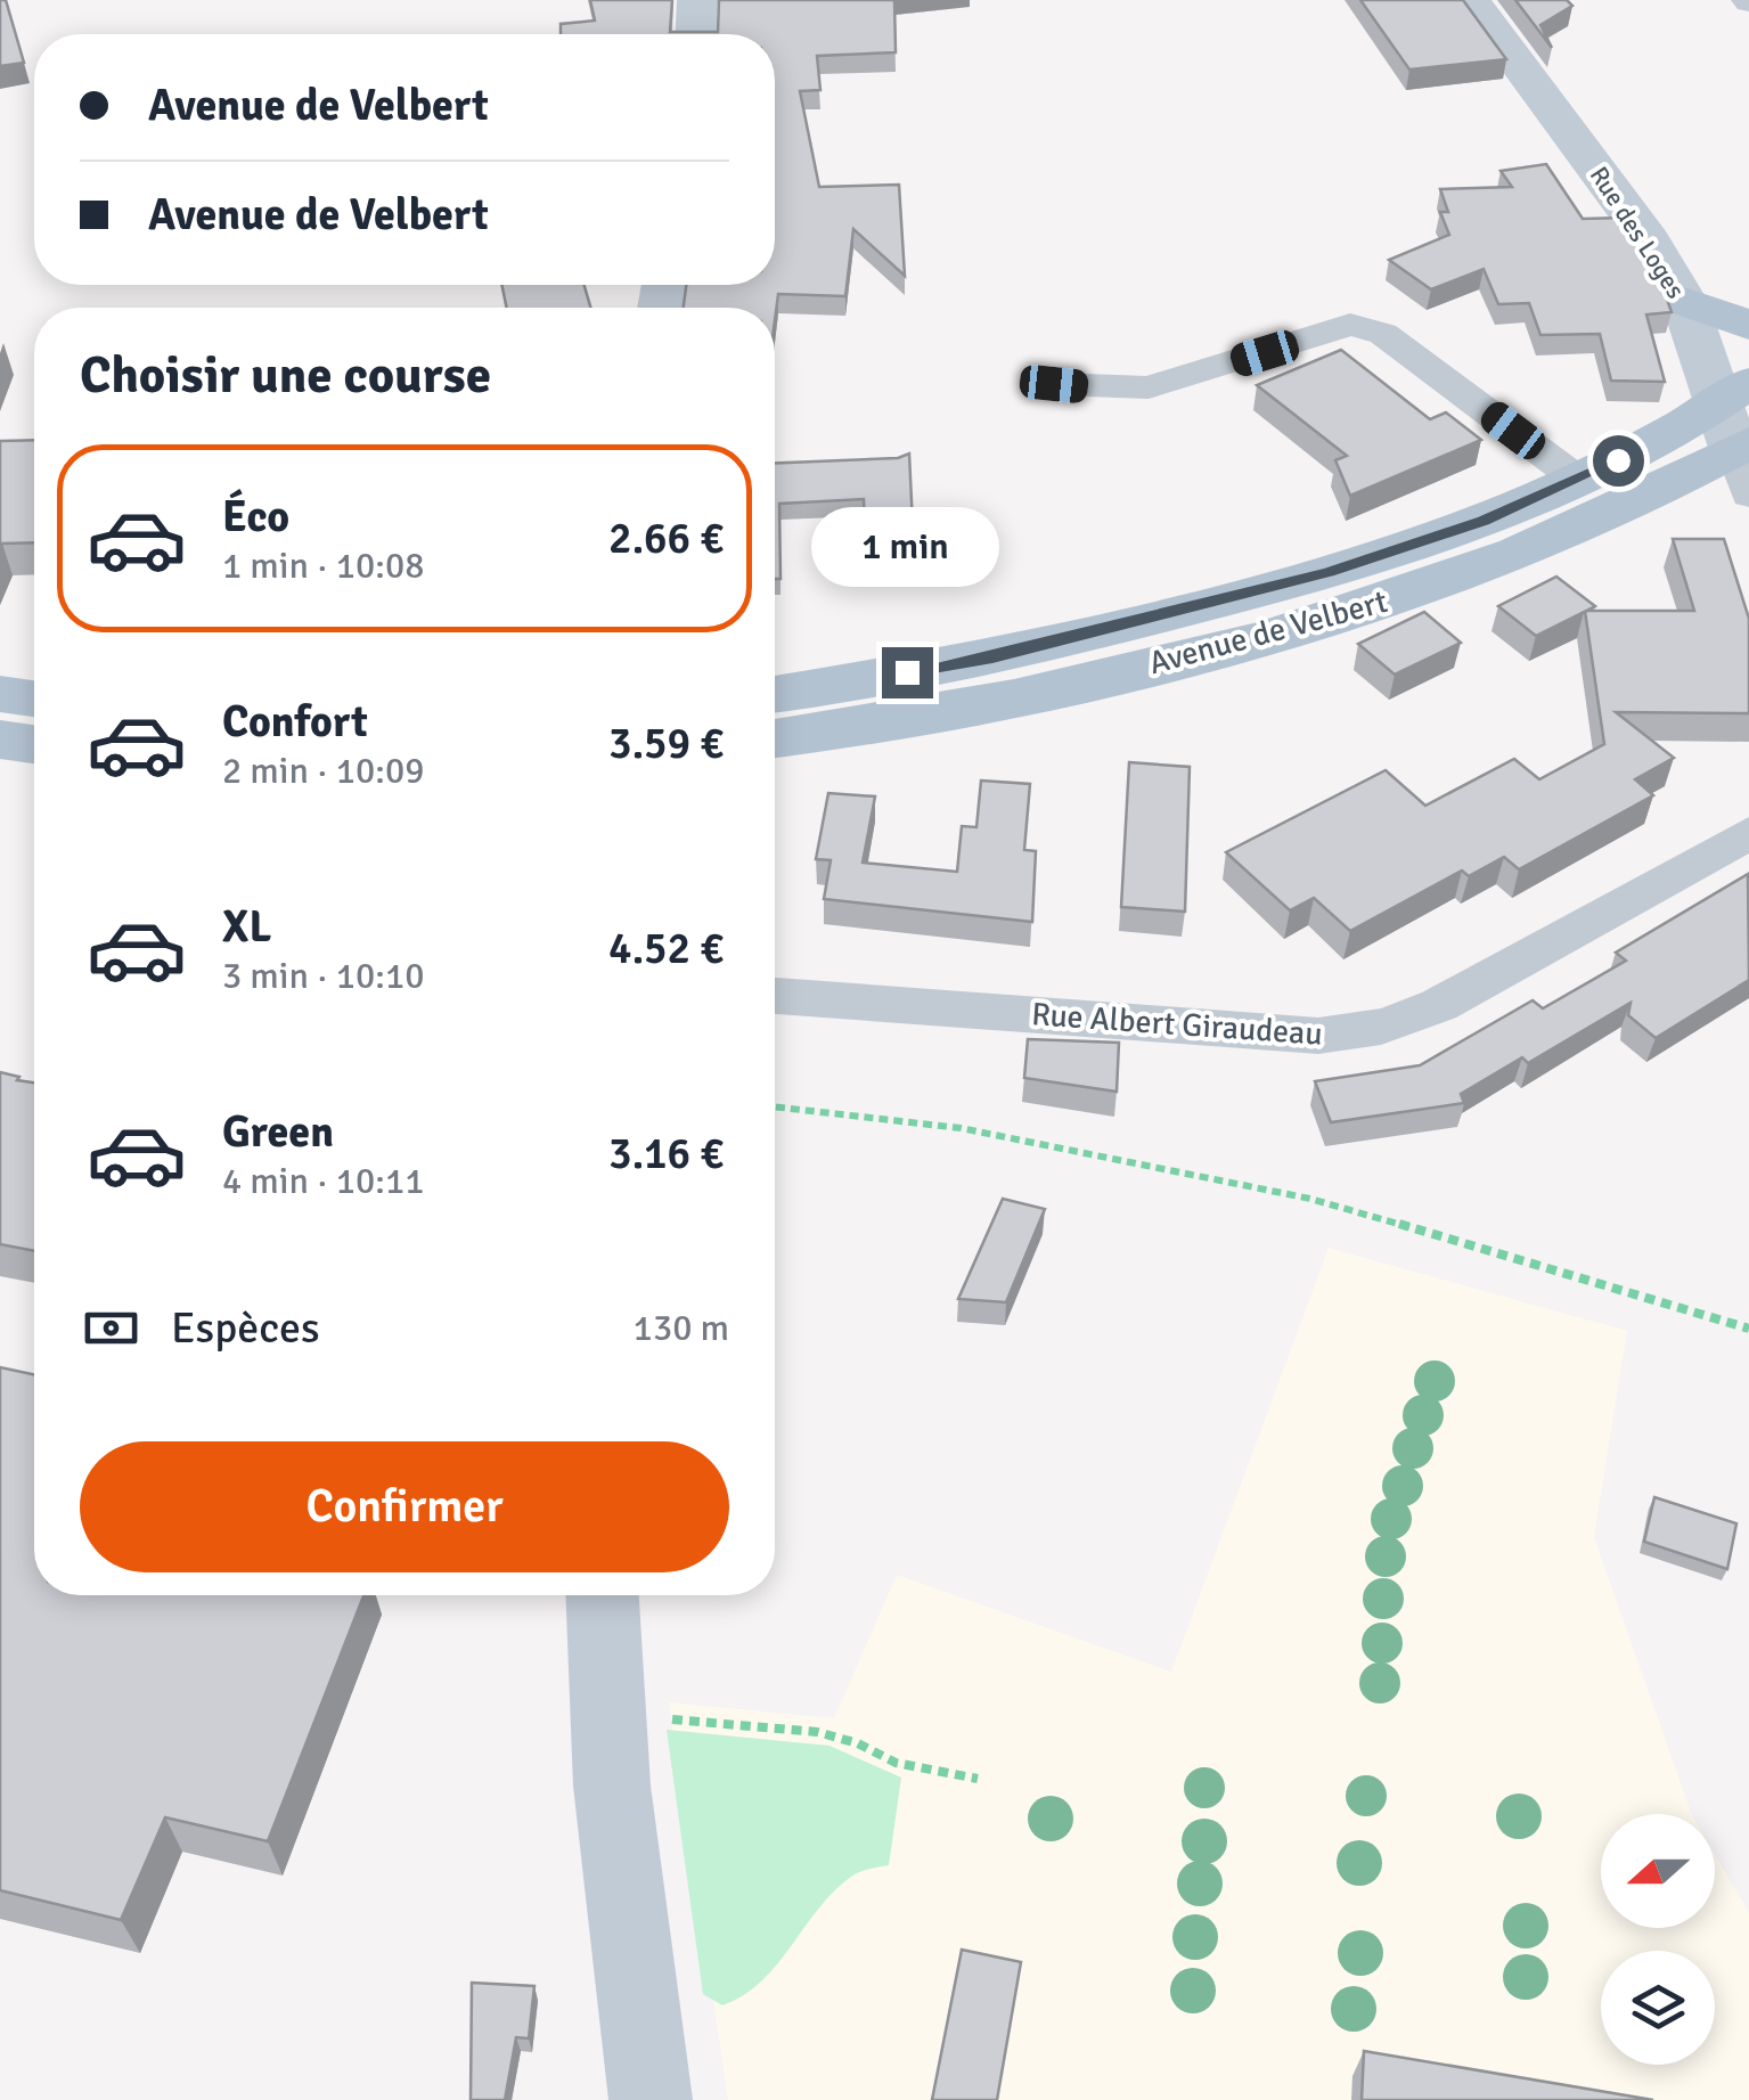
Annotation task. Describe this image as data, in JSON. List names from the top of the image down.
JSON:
{
  "streets": {
    "main road": ["Avenue de Velbert"],
    "street": ["Rue des Loges", "Rue Albert Giraudeau"]
  },
  "crossings": [
    ["Rue des Loges", "Avenue de Velbert"]
  ],
  "north": "left",
  "page": {
    "banner": ["Avenue de Velbert", "Avenue de Velbert"],
    "heading": "Choisir une course",
    "list": [
      {
        "name": "Éco",
        "note": "1 min · 10:08",
        "value": "2.66 €"
      },
      {
        "name": "Confort",
        "note": "2 min · 10:09",
        "value": "3.59 €"
      },
      {
        "name": "XL",
        "note": "3 min · 10:10",
        "value": "4.52 €"
      },
      {
        "name": "Green",
        "note": "4 min · 10:11",
        "value": "3.16 €"
      }
    ],
    "bubble": "1 min",
    "pay": ["Espèces", "130 m"],
    "buttons": "Confirmer"
  }
}
